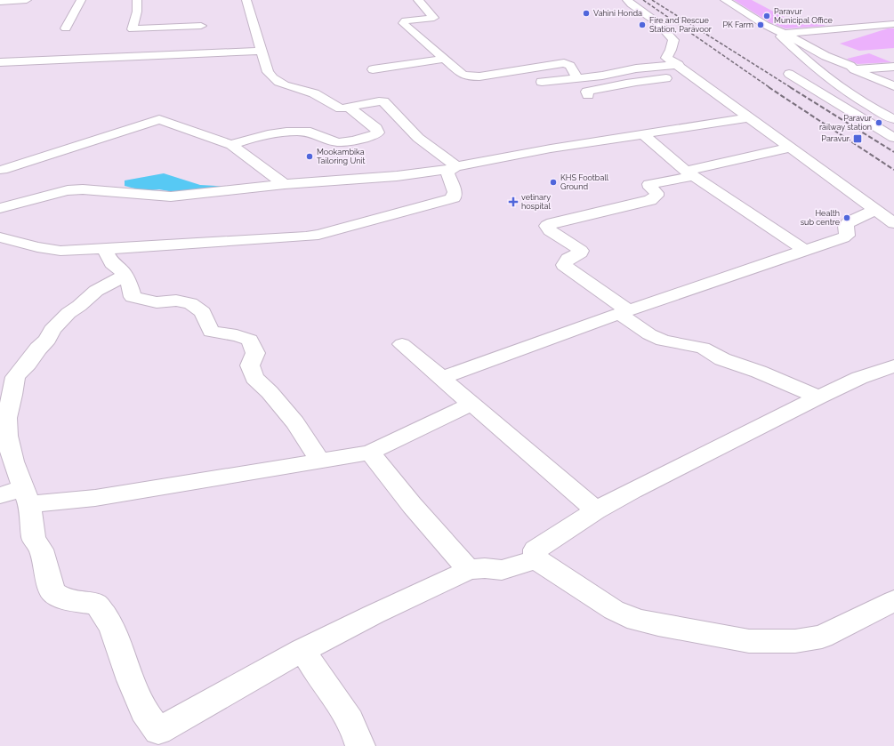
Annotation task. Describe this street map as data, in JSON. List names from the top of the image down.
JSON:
{
  "places": {
    "other": [
      "Vahini Honda",
      "Paravur Municipal Office",
      "Fire and Rescue Station, Paravoor",
      "PK Farm",
      "Paravur railway station",
      "Mookambika Tailoring Unit",
      "KHS Football Ground",
      "Health sub centre"
    ],
    "transit": ["Paravur"],
    "health": ["vetinary hospital"]
  }
}
